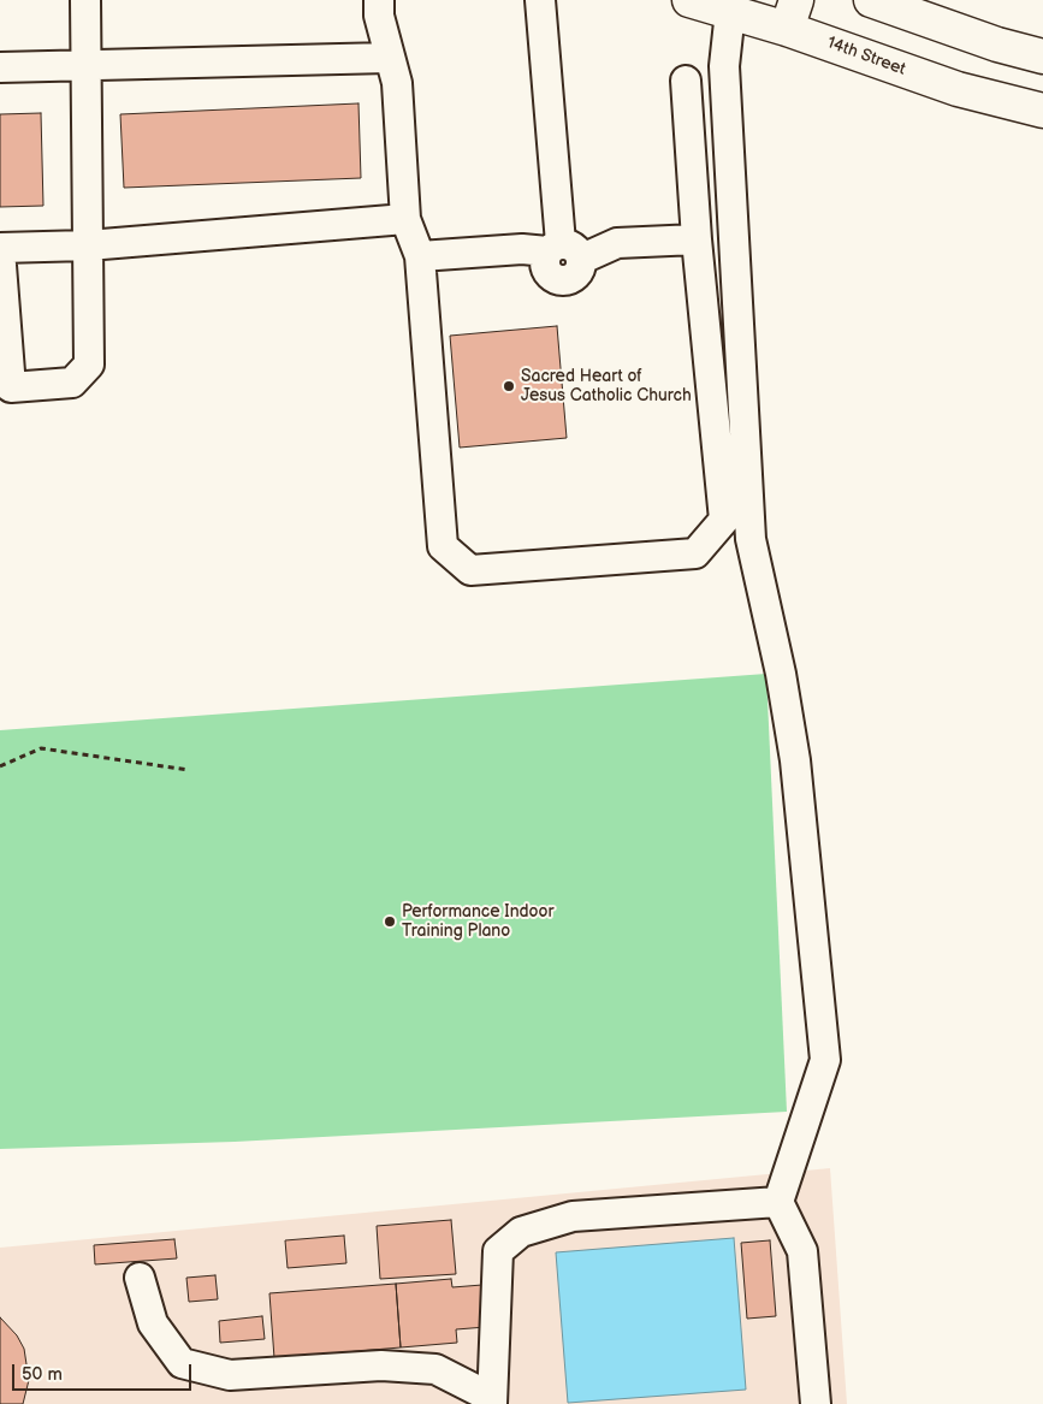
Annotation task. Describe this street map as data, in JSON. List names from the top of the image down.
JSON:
{
  "streets": {
    "main road": ["14th Street"]
  },
  "places": ["Sacred Heart of Jesus Catholic Church", "Performance Indoor Training Plano"],
  "scale_bar": "50 m"
}
